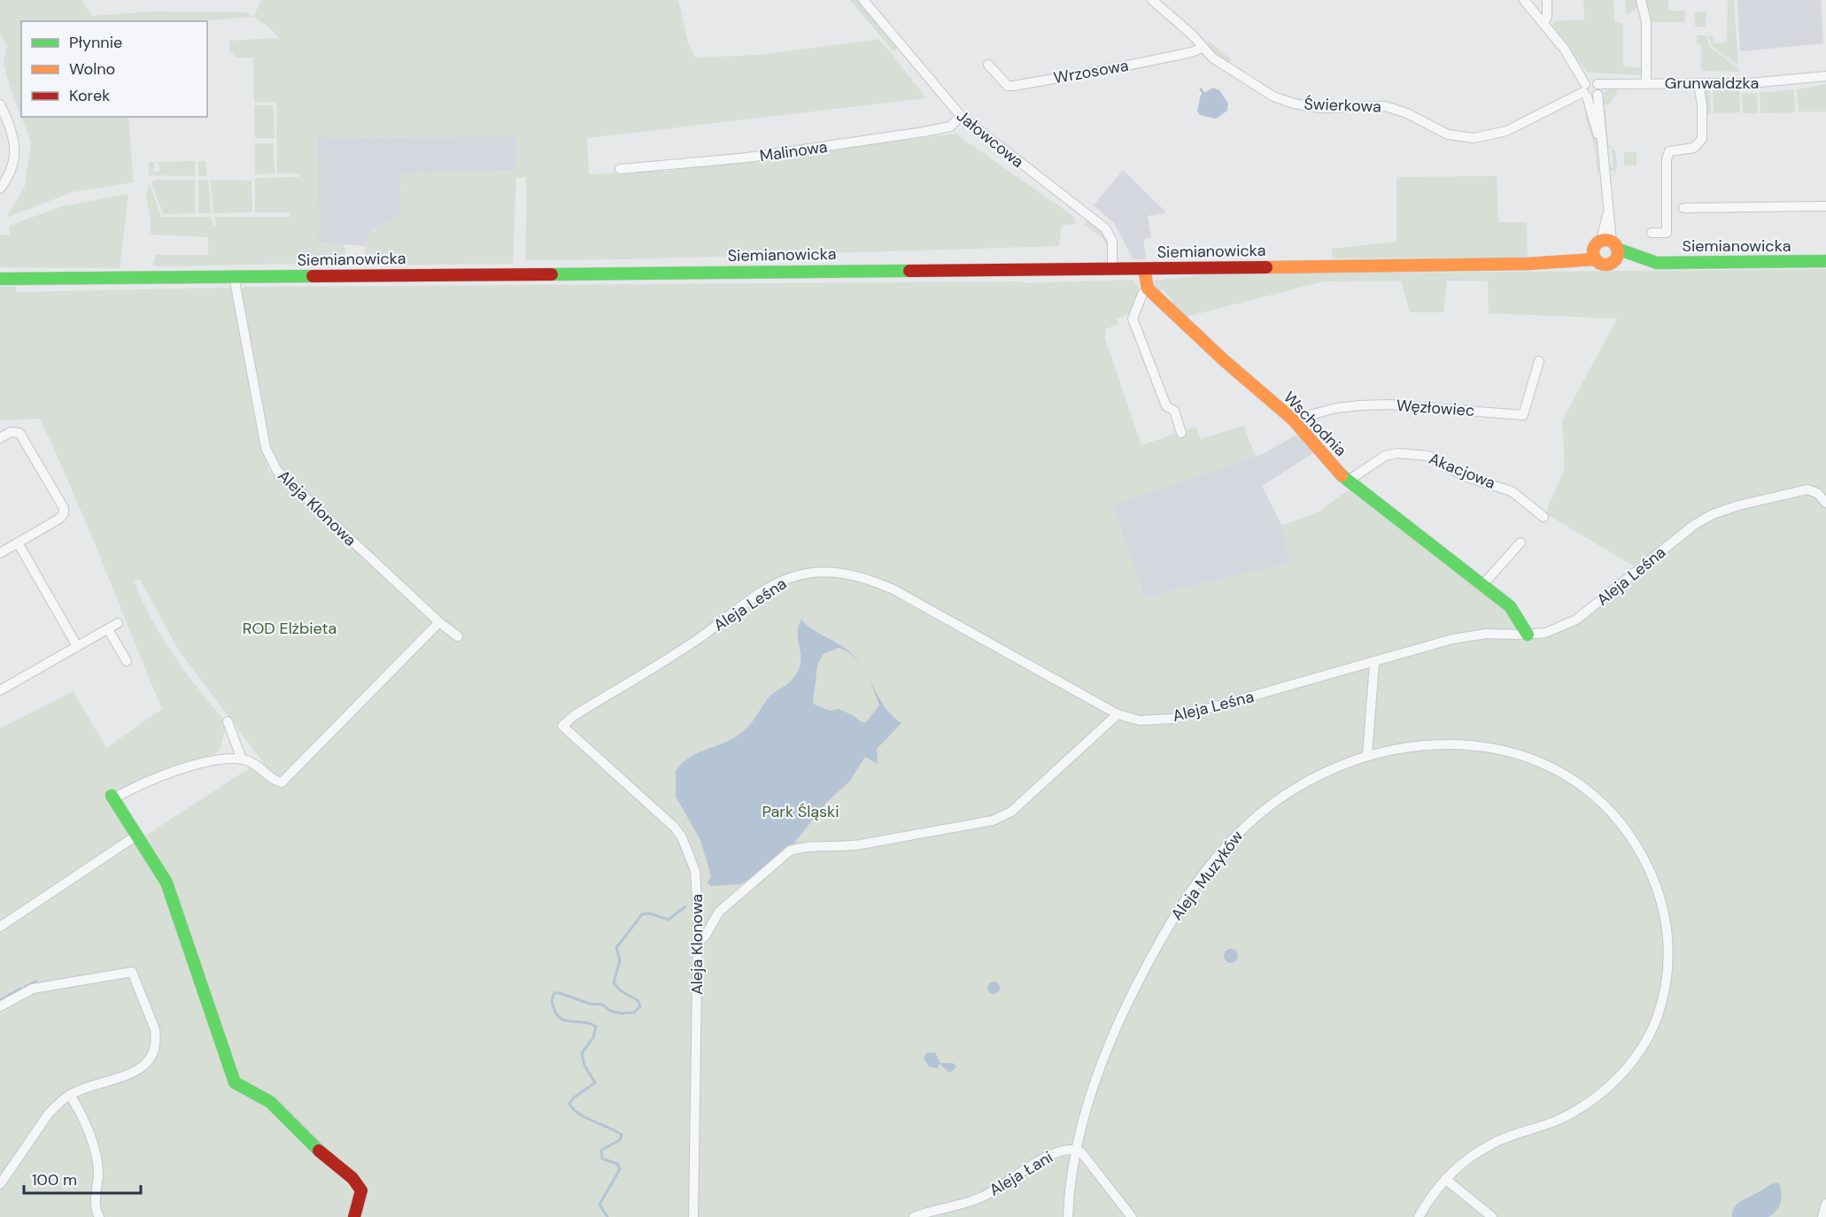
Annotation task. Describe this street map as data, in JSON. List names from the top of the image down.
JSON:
{
  "streets": {
    "street": [
      "Wrzosowa",
      "Grunwaldzka",
      "Świerkowa",
      "Jałowcowa",
      "Malinowa",
      "Siemianowicka",
      "Węzłowiec",
      "Wschodnia",
      "Akacjowa",
      "Aleja Klonowa",
      "Aleja Leśna",
      "Aleja Muzyków",
      "Aleja Łani"
    ]
  },
  "crossings": [
    ["Wrzosowa", "Świerkowa"],
    ["Grunwaldzka", "Świerkowa"],
    ["Jałowcowa", "Malinowa"],
    ["Jałowcowa", "Siemianowicka"],
    ["Siemianowicka", "Aleja Klonowa"],
    ["Węzłowiec", "Wschodnia"],
    ["Wschodnia", "Akacjowa"],
    ["Wschodnia", "Aleja Leśna"],
    ["Aleja Klonowa", "Aleja Leśna"],
    ["Aleja Muzyków", "Aleja Łani"]
  ],
  "parks": ["ROD Elżbieta", "Park Śląski"],
  "legend": ["Płynnie", "Wolno", "Korek"],
  "scale_bar": "100 m"
}
